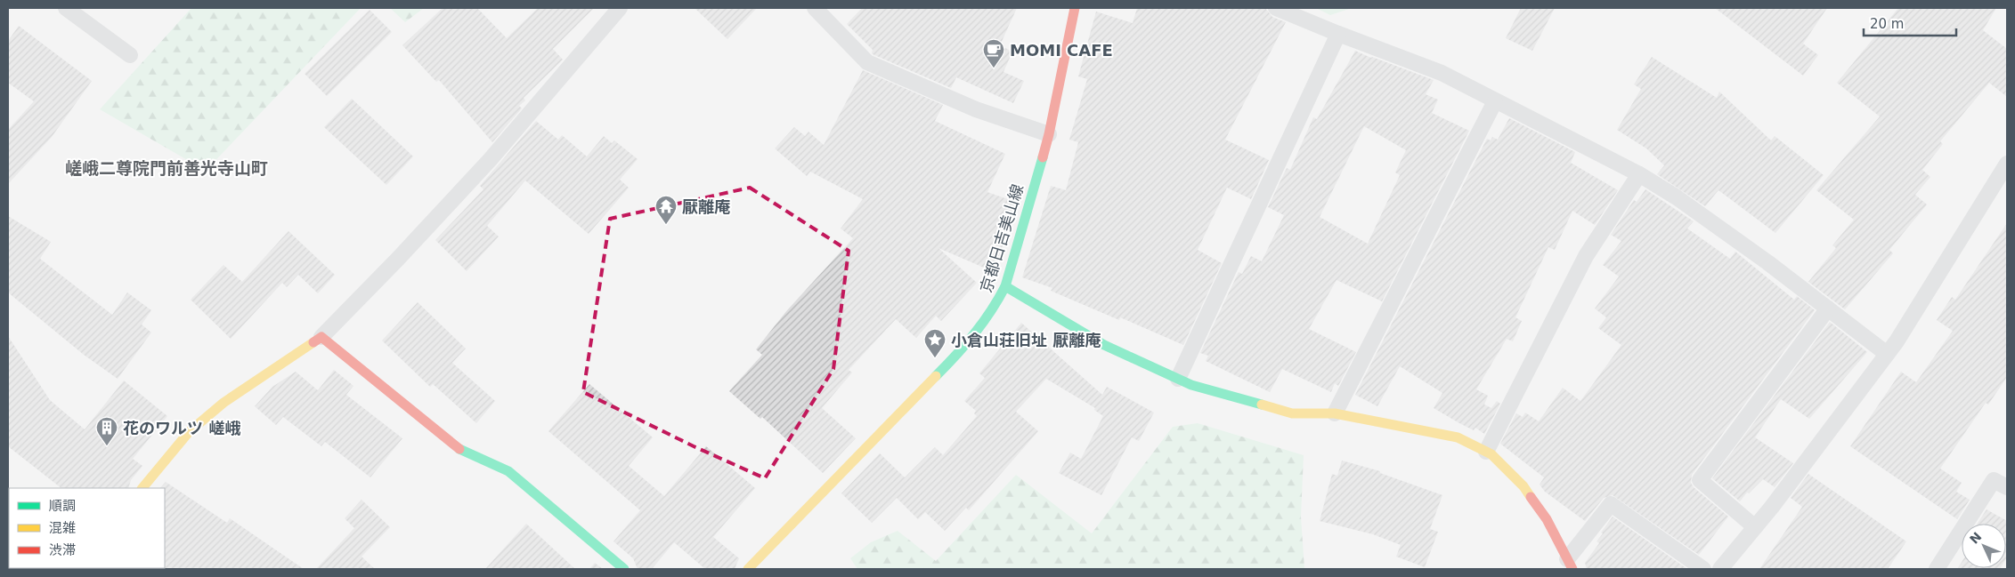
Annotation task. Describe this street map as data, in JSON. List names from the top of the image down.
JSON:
{
  "streets": {
    "street": ["京都日吉美山線"]
  },
  "districts": ["嵯峨二尊院門前善光寺山町"],
  "places": {
    "cafe": ["MOMI CAFE"],
    "temple": ["厭離庵"],
    "place": ["小倉山荘旧址 厭離庵"],
    "building": ["花のワルツ 嵯峨"]
  },
  "legend": ["順調", "混雑", "渋滞"],
  "scale_bar": "20 m",
  "north": "top left"
}
